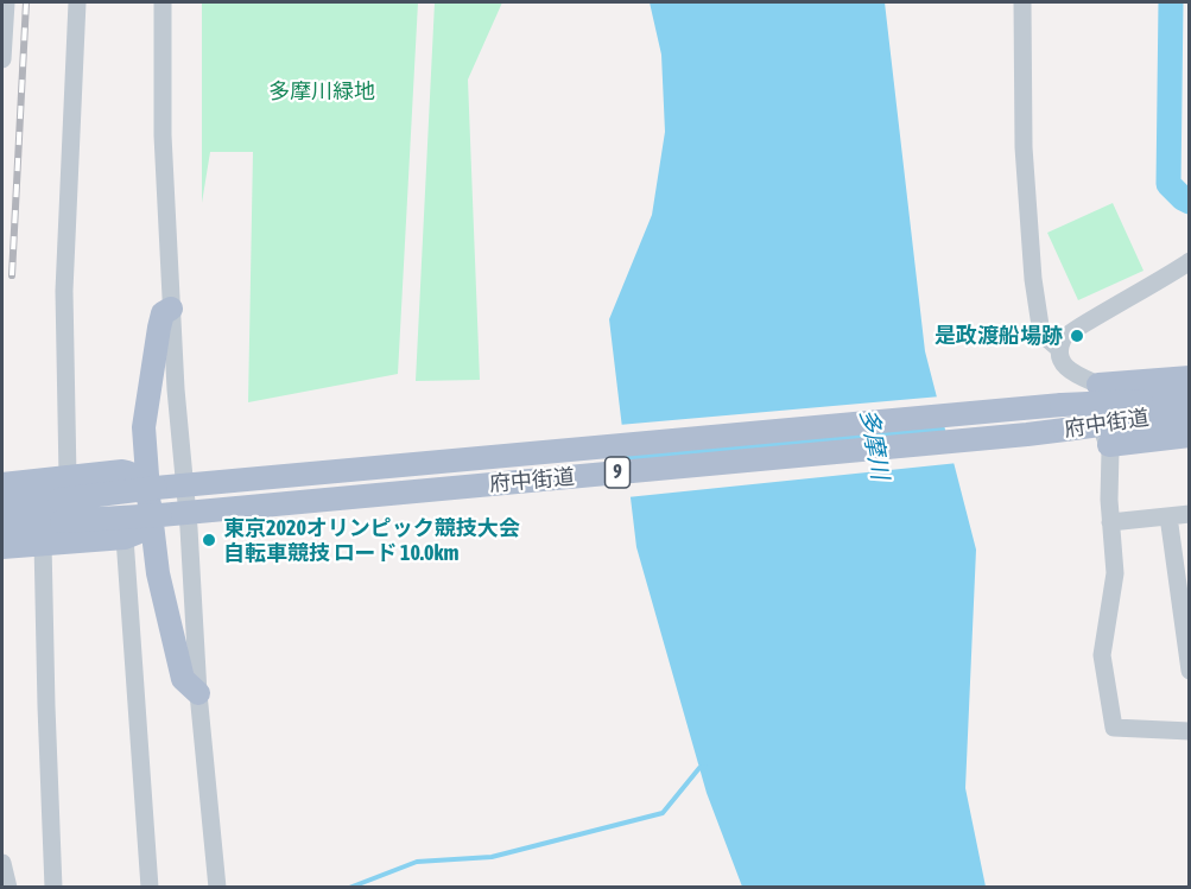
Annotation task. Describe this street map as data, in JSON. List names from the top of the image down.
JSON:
{
  "streets": {
    "main road": ["府中街道", "9"]
  },
  "water": ["多摩川"],
  "parks": ["多摩川緑地"],
  "places": ["是政渡船場跡", "東京2020オリンピック競技大会 自転車競技 ロード 10.0km"]
}
